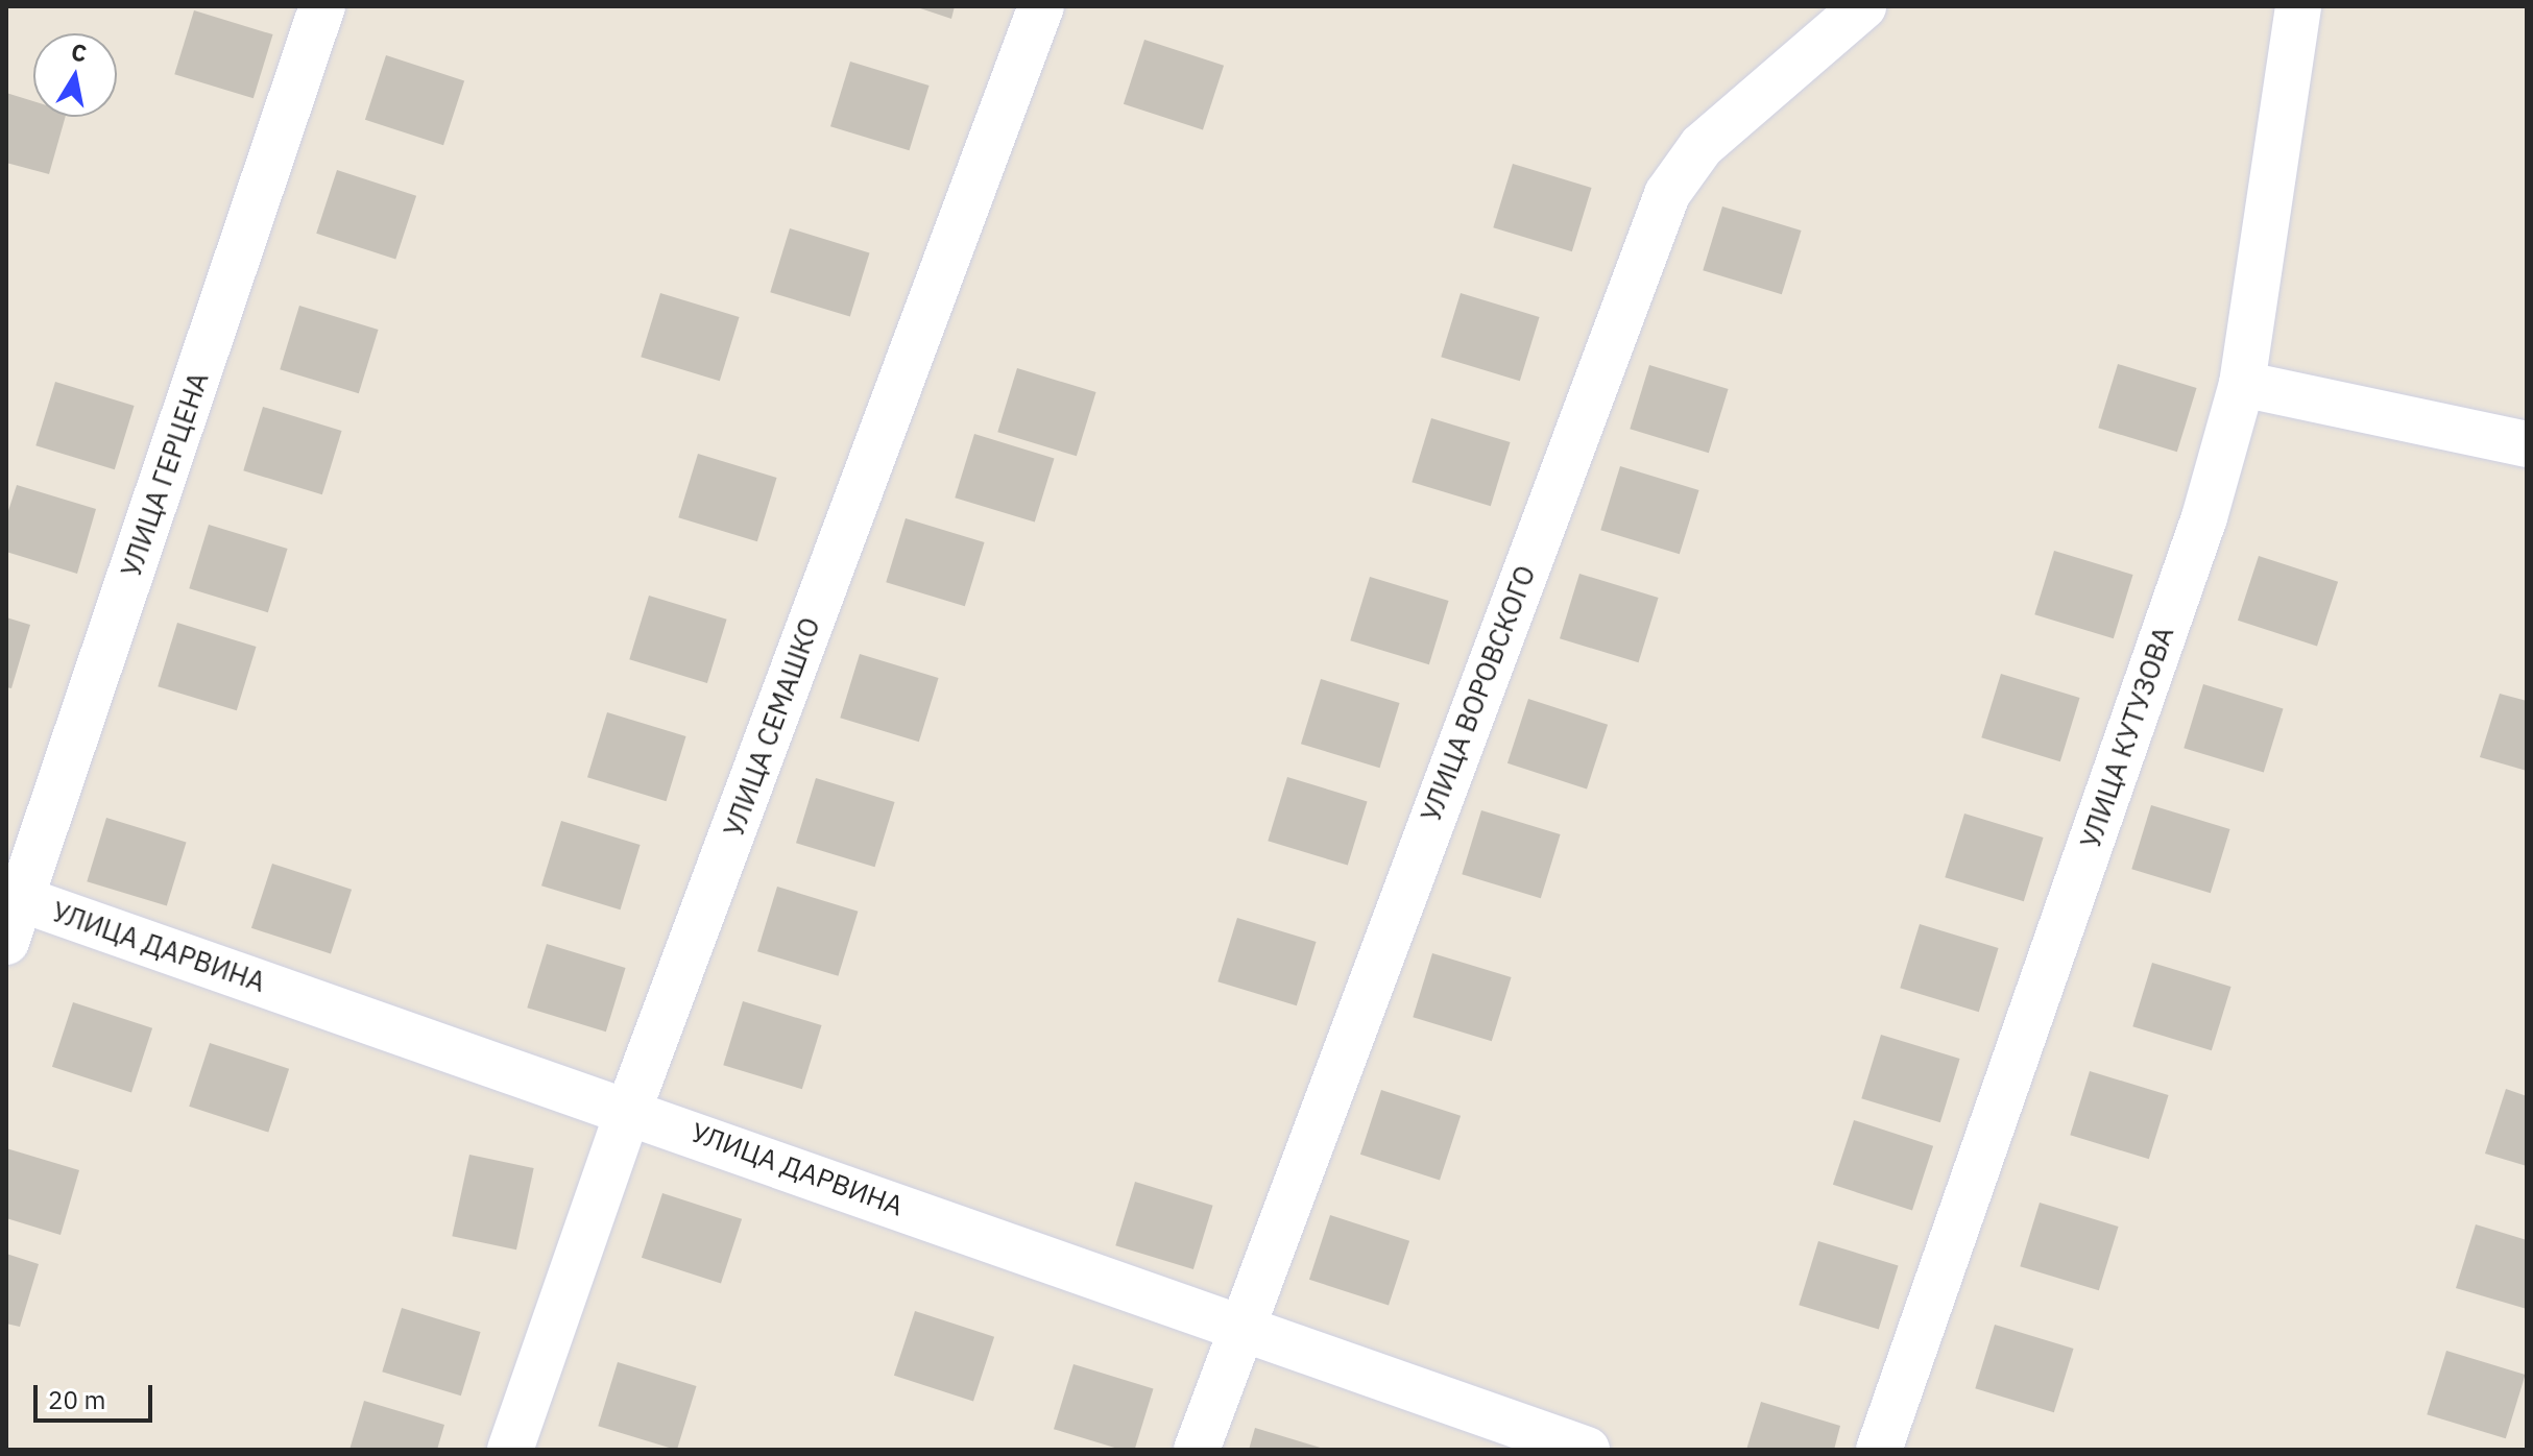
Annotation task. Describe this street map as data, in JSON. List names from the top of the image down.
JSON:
{
  "streets": {
    "street": [
      "УЛИЦА ГЕРЦЕНА",
      "УЛИЦА ВОРОВСКОГО",
      "УЛИЦА СЕМАШКО",
      "УЛИЦА КУТУЗОВА",
      "УЛИЦА ДАРВИНА"
    ]
  },
  "crossings": [
    ["УЛИЦА ГЕРЦЕНА", "УЛИЦА ДАРВИНА"],
    ["УЛИЦА ВОРОВСКОГО", "УЛИЦА ДАРВИНА"],
    ["УЛИЦА СЕМАШКО", "УЛИЦА ДАРВИНА"]
  ],
  "scale_bar": "20 m",
  "north": "top"
}
